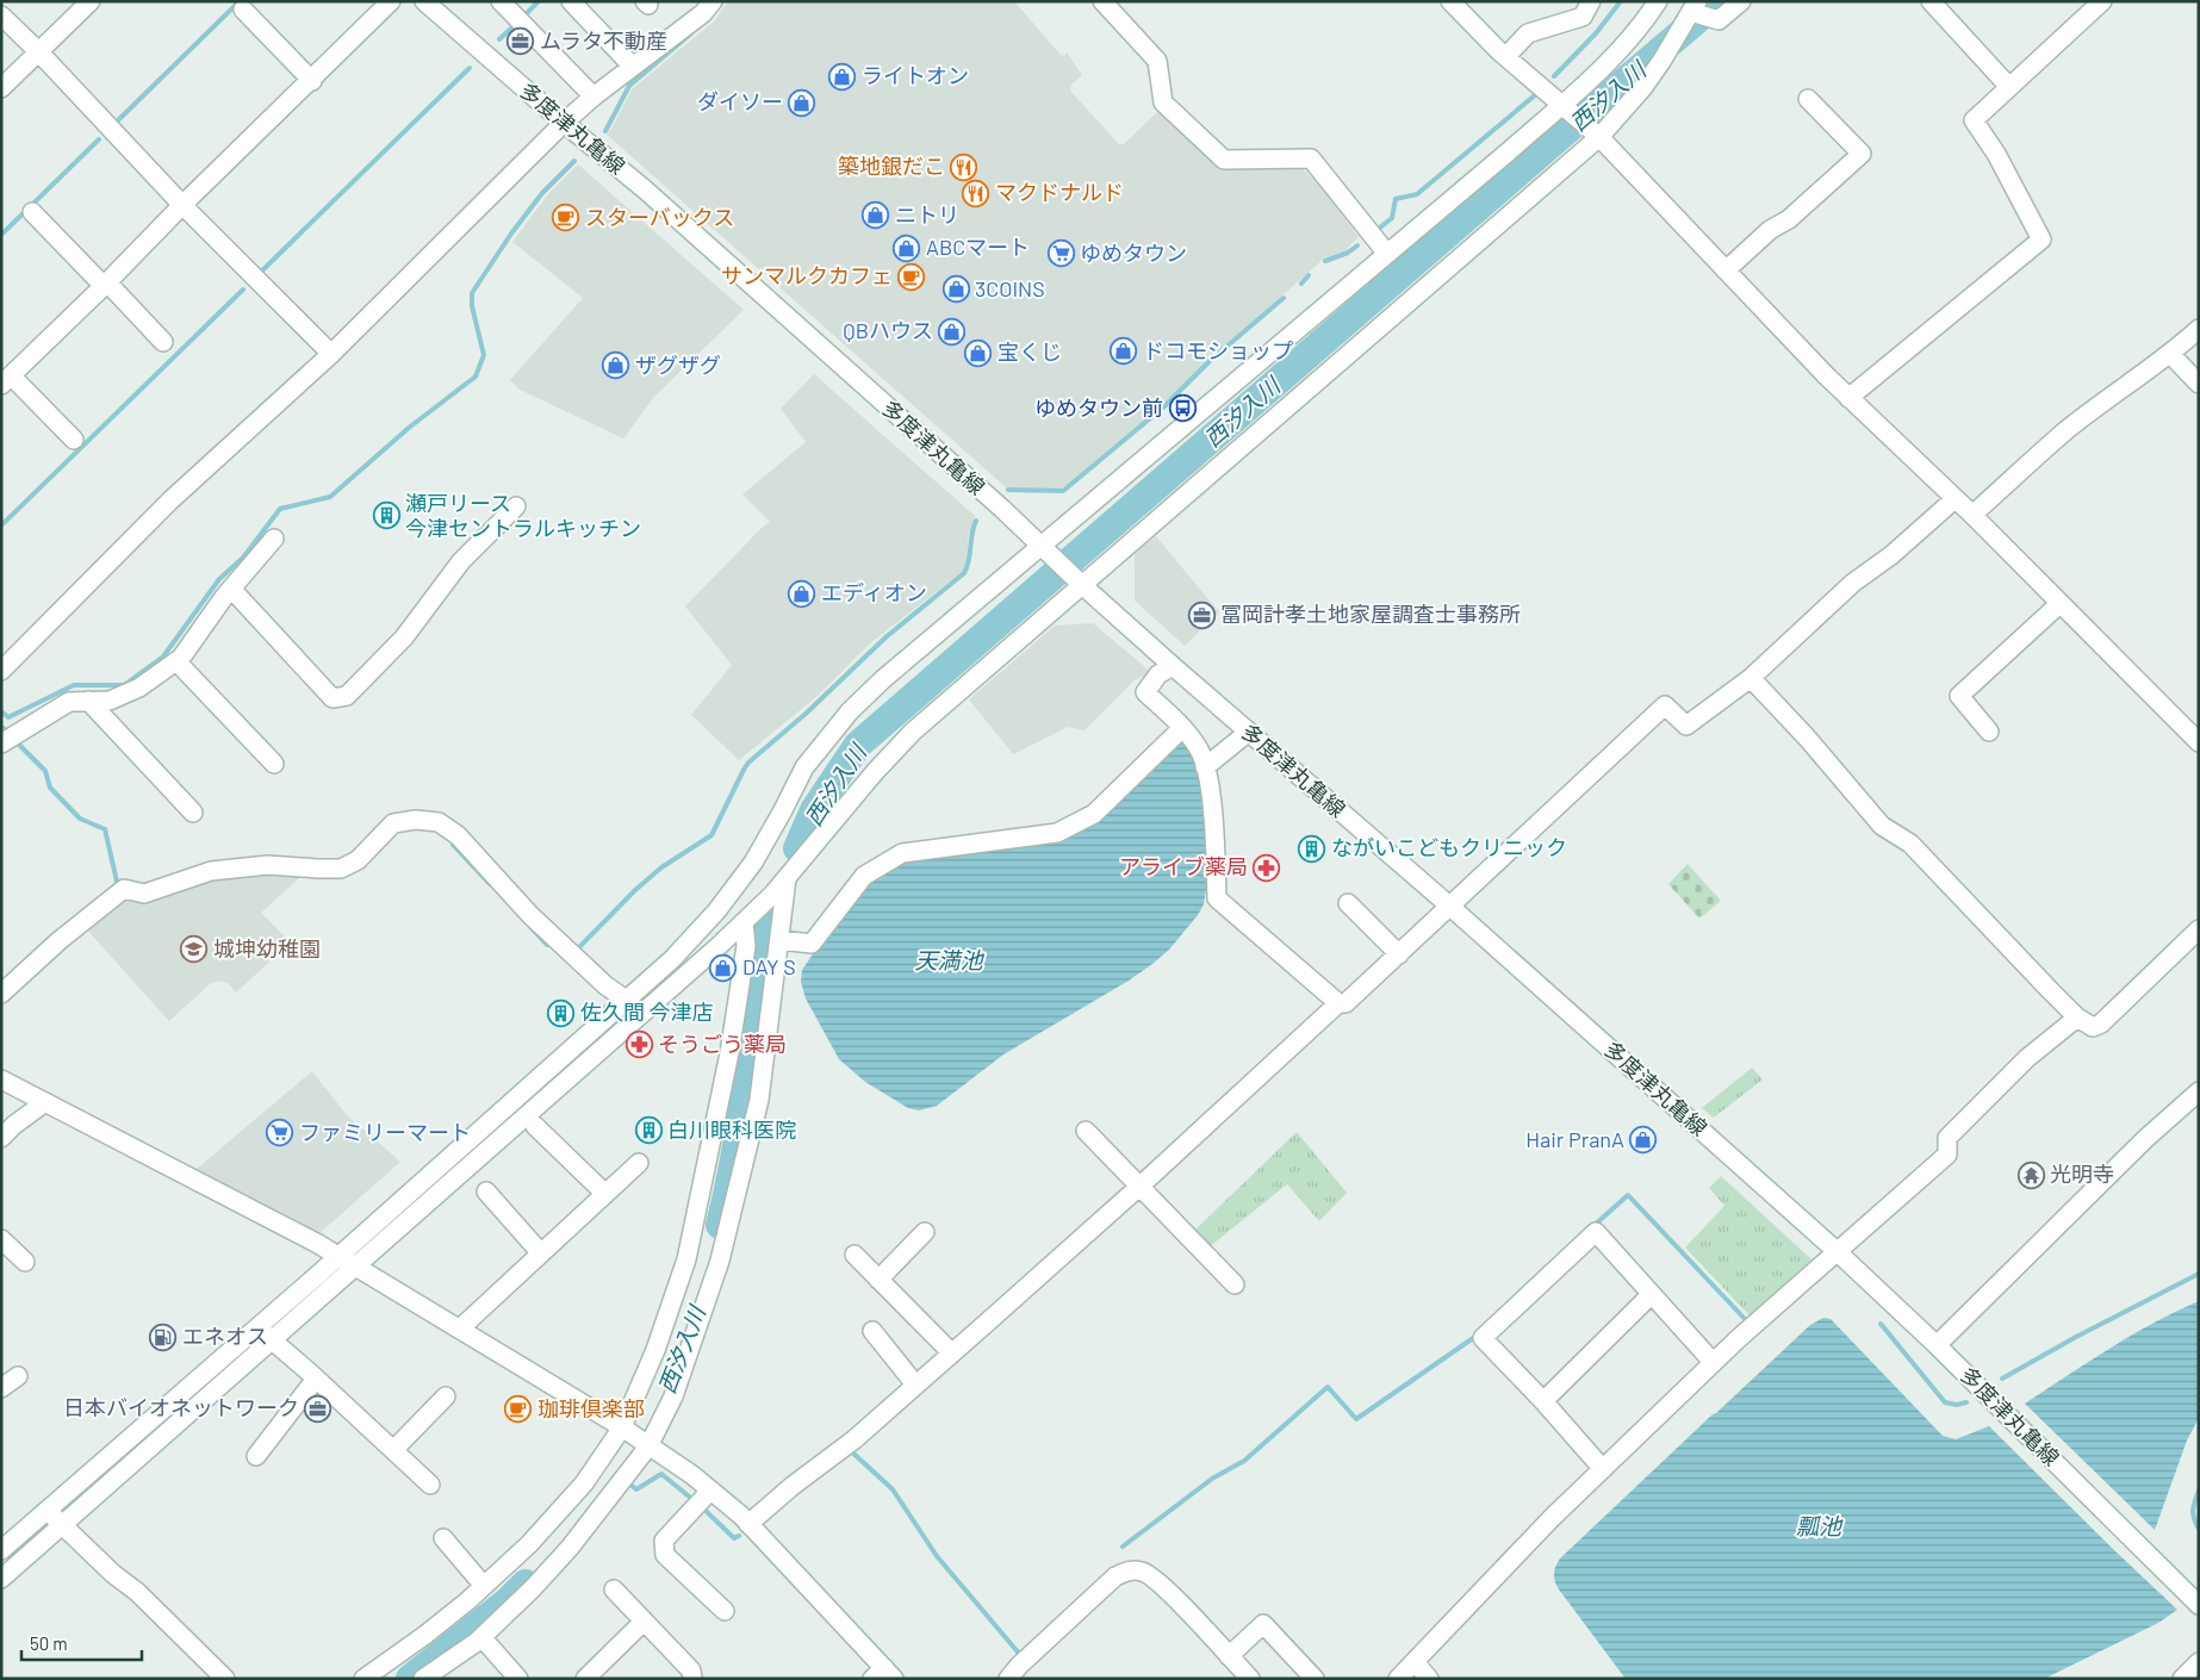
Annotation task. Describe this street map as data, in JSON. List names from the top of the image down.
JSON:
{
  "streets": {
    "street": ["多度津丸亀線"]
  },
  "water": ["西汐入川", "天満池", "瓢池"],
  "places": {
    "office": ["ムラタ不動産", "冨岡計孝土地家屋調査士事務所", "日本バイオネットワーク"],
    "shop": [
      "ライトオン",
      "ダイソー",
      "ニトリ",
      "ABCマート",
      "3COINS",
      "QBハウス",
      "ドコモショップ",
      "宝くじ",
      "ザグザグ",
      "エディオン",
      "DAY S",
      "Hair PranA"
    ],
    "restaurant": ["築地銀だこ", "マクドナルド"],
    "cafe": ["スターバックス", "サンマルクカフェ", "珈琲倶楽部"],
    "supermarket": ["ゆめタウン", "ファミリーマート"],
    "bus stop": ["ゆめタウン前"],
    "building": [
      "瀬戸リース 今津セントラルキッチン",
      "ながいこどもクリニック",
      "佐久間 今津店",
      "白川眼科医院"
    ],
    "pharmacy": ["アライブ薬局", "そうごう薬局"],
    "school or university": ["城坤幼稚園"],
    "temple": ["光明寺"],
    "fuel station": ["エネオス"]
  },
  "scale_bar": "50 m"
}
